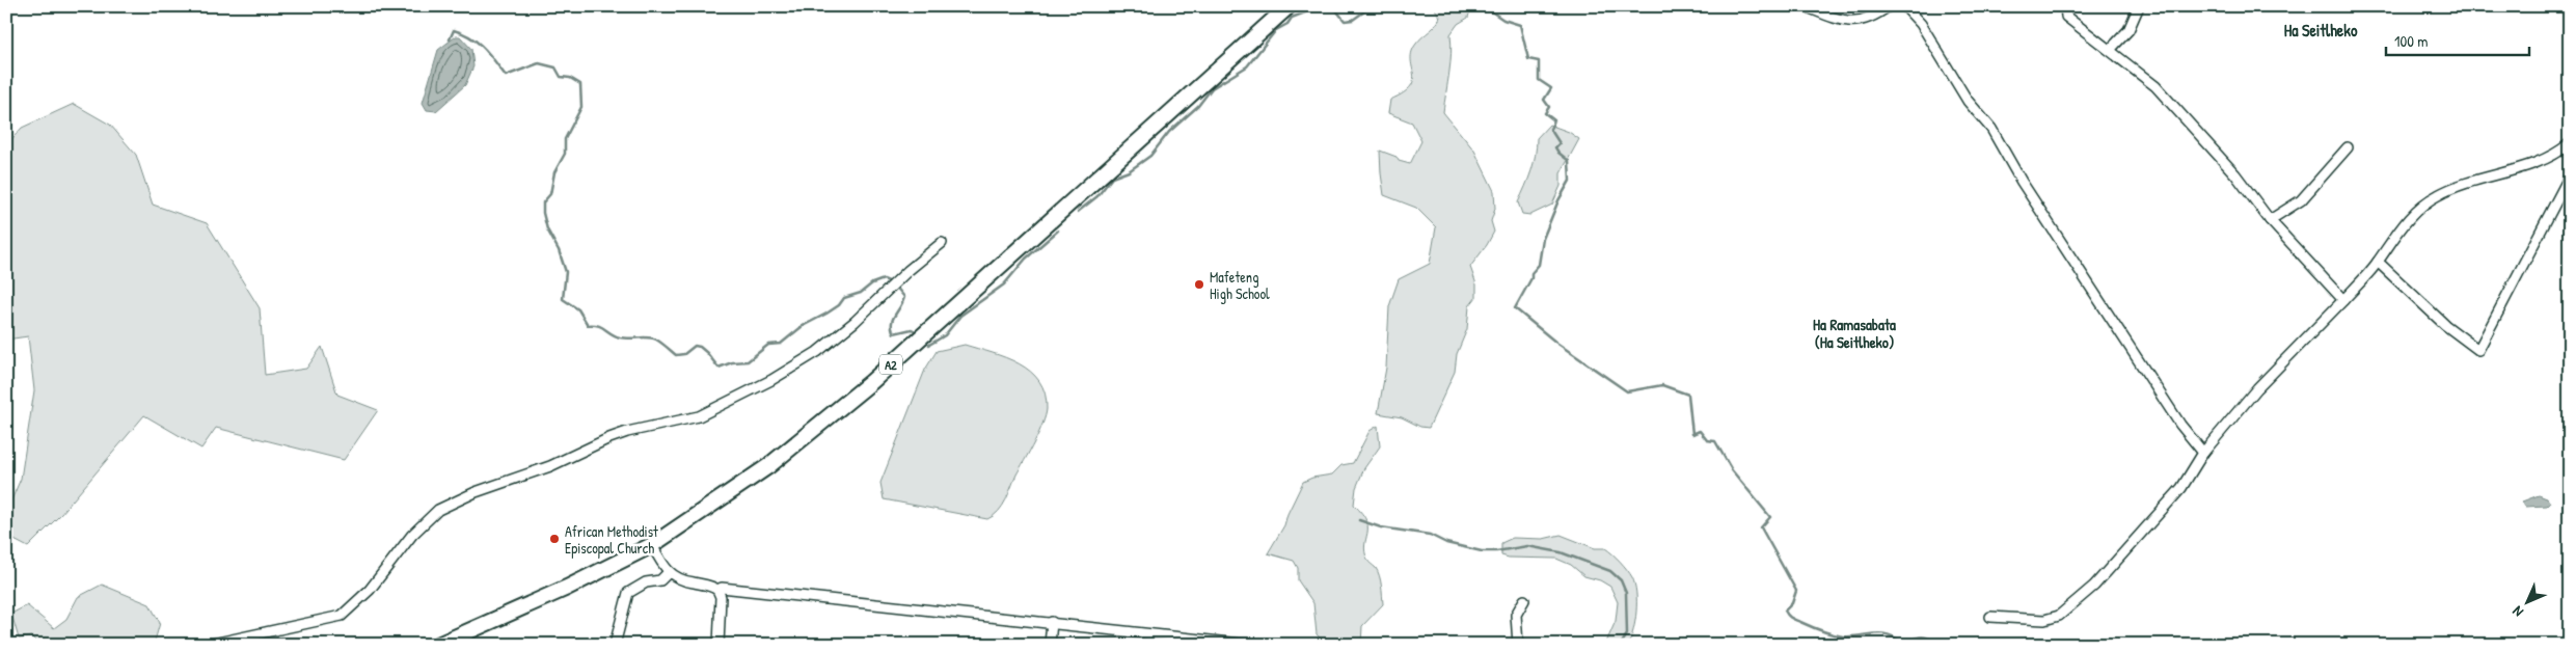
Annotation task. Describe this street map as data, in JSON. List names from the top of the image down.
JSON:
{
  "streets": {
    "main road": ["A2"]
  },
  "districts": ["Ha Seitlheko", "Ha Ramasabata (Ha Seitlheko)"],
  "places": ["Mafeteng High School", "African Methodist Episcopal Church"],
  "scale_bar": "100 m",
  "north": "bottom left"
}
